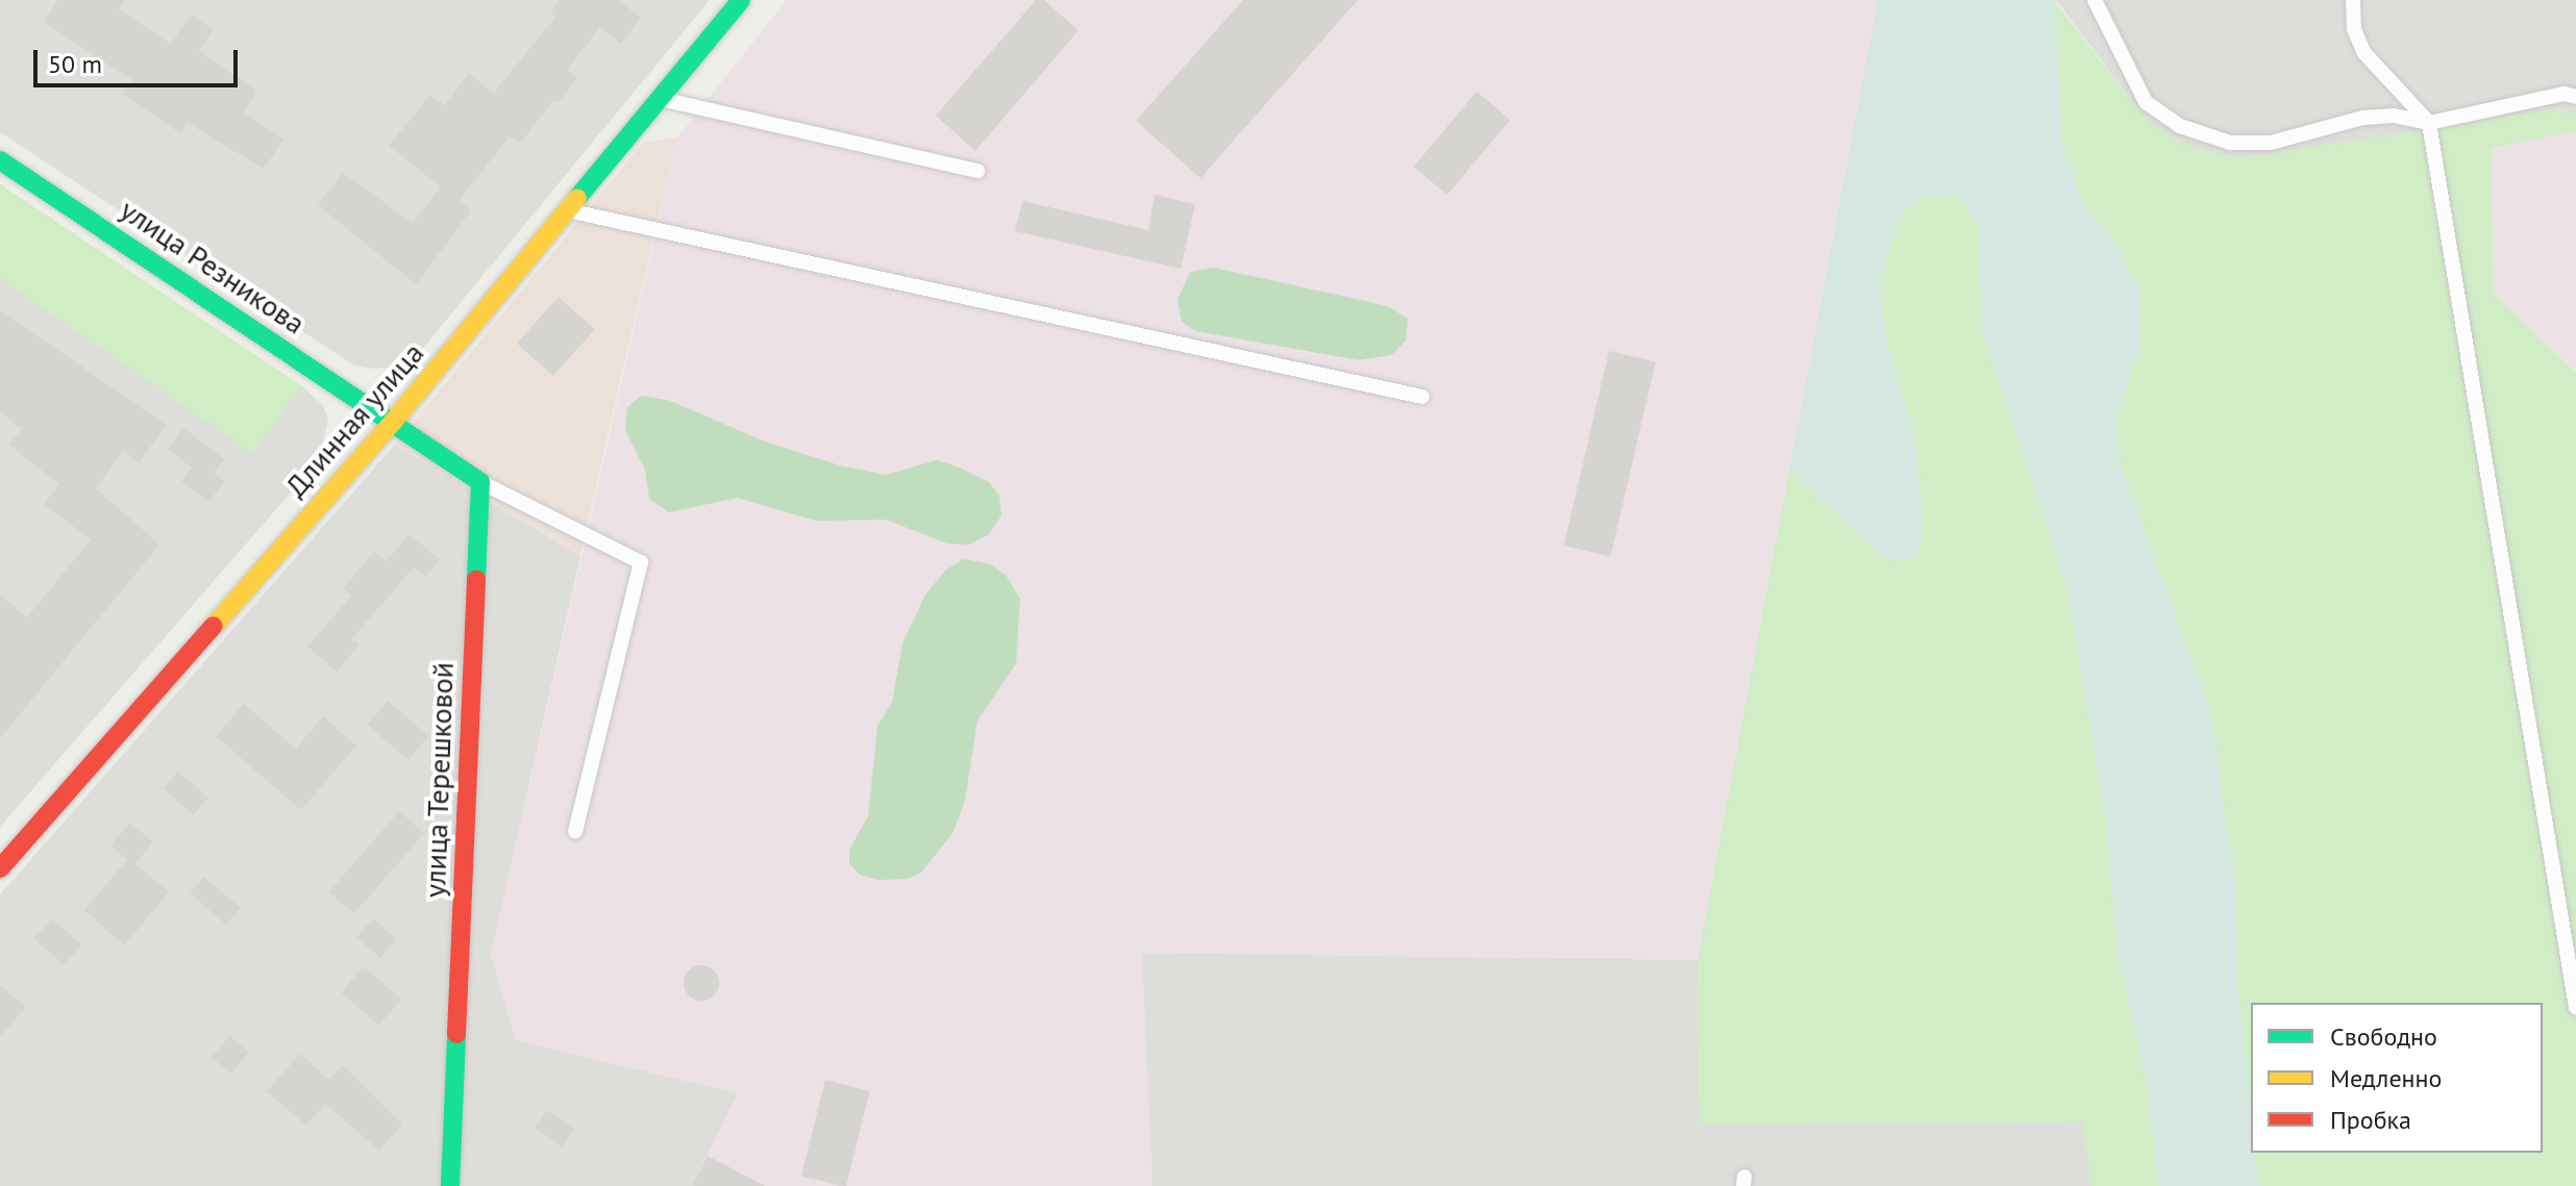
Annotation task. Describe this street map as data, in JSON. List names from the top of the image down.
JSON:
{
  "streets": {
    "street": ["улица Резникова", "Длинная улица", "улица Терешковой"]
  },
  "crossings": [
    ["улица Резникова", "Длинная улица"]
  ],
  "legend": ["Свободно", "Медленно", "Пробка"],
  "scale_bar": "50 m"
}
